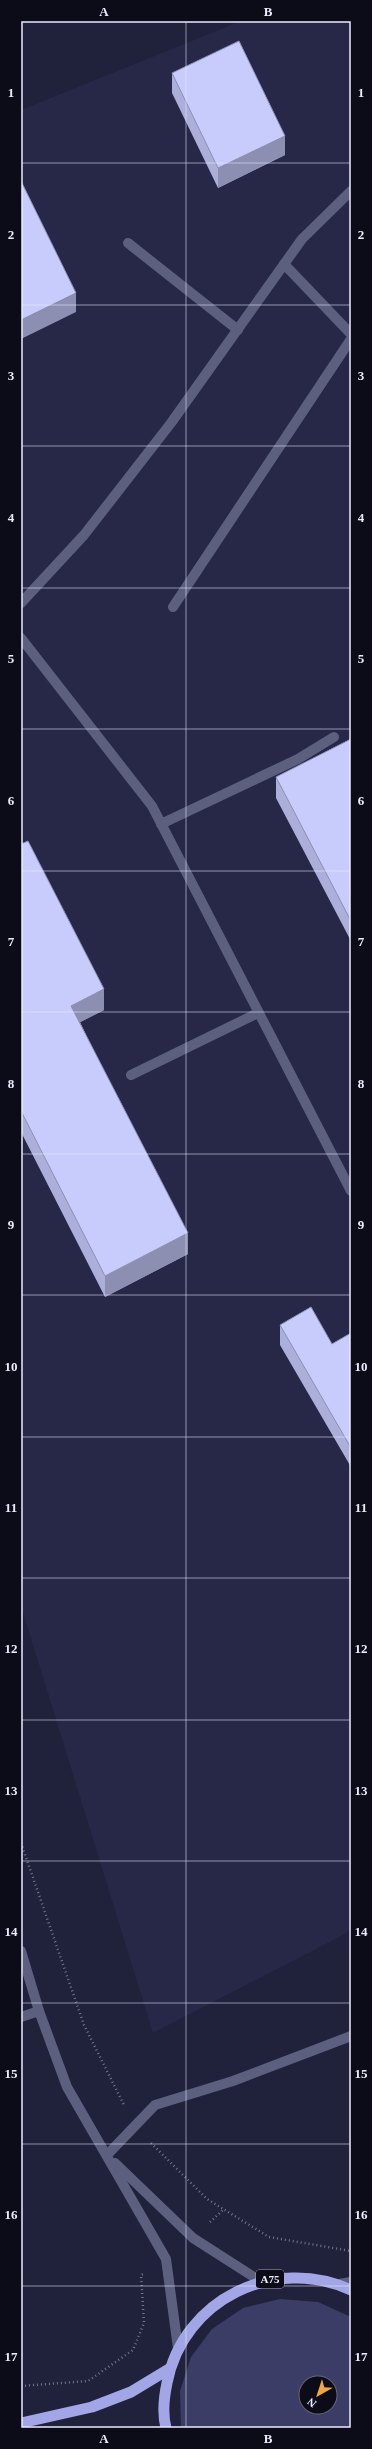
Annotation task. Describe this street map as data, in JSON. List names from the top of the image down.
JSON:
{
  "streets": {
    "highway": ["A75"]
  },
  "north": "bottom left",
  "grid": {
    "columns": ["A", "B"],
    "rows": [
      "1",
      "2",
      "3",
      "4",
      "5",
      "6",
      "7",
      "8",
      "9",
      "10",
      "11",
      "12",
      "13",
      "14",
      "15",
      "16",
      "17"
    ]
  }
}
